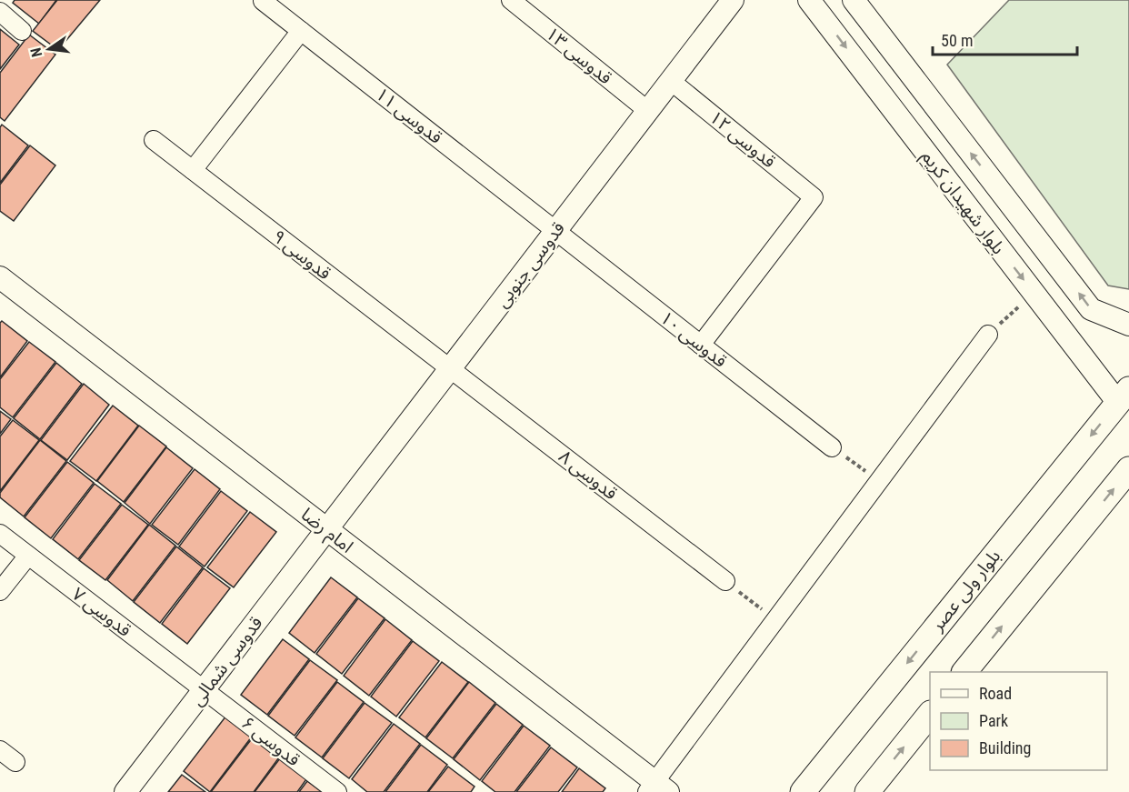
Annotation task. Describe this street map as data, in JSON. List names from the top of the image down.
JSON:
{
  "streets": {
    "main road": ["بلوار ولی عصر"],
    "street": [
      "قدوسی ۱۳",
      "قدوسی ۱۱",
      "قدوسی ۱۲",
      "بلوار شهیدان کریم",
      "قدوسی ۹",
      "قدوسی جنوبی",
      "قدوسی ۱۰",
      "قدوسی ۸",
      "امام رضا",
      "قدوسی ۷",
      "قدوسی شمالی",
      "قدوسی ۶"
    ]
  },
  "crossings": [
    ["قدوسی ۱۳", "قدوسی جنوبی"],
    ["قدوسی ۱۱", "قدوسی جنوبی"],
    ["قدوسی ۱۱", "قدوسی ۱۰"],
    ["قدوسی ۱۲", "قدوسی جنوبی"],
    ["قدوسی ۱۲", "قدوسی ۱۰"],
    ["بلوار شهیدان کریم", "بلوار ولی عصر"],
    ["قدوسی ۹", "قدوسی جنوبی"],
    ["قدوسی ۹", "قدوسی ۸"],
    ["قدوسی جنوبی", "قدوسی ۱۰"],
    ["قدوسی جنوبی", "قدوسی ۸"],
    ["قدوسی جنوبی", "امام رضا"],
    ["قدوسی جنوبی", "قدوسی شمالی"],
    ["امام رضا", "قدوسی شمالی"],
    ["قدوسی ۷", "قدوسی شمالی"],
    ["قدوسی ۷", "قدوسی ۶"],
    ["قدوسی شمالی", "قدوسی ۶"]
  ],
  "legend": ["Road", "Park", "Building"],
  "scale_bar": "50 m",
  "north": "left"
}
